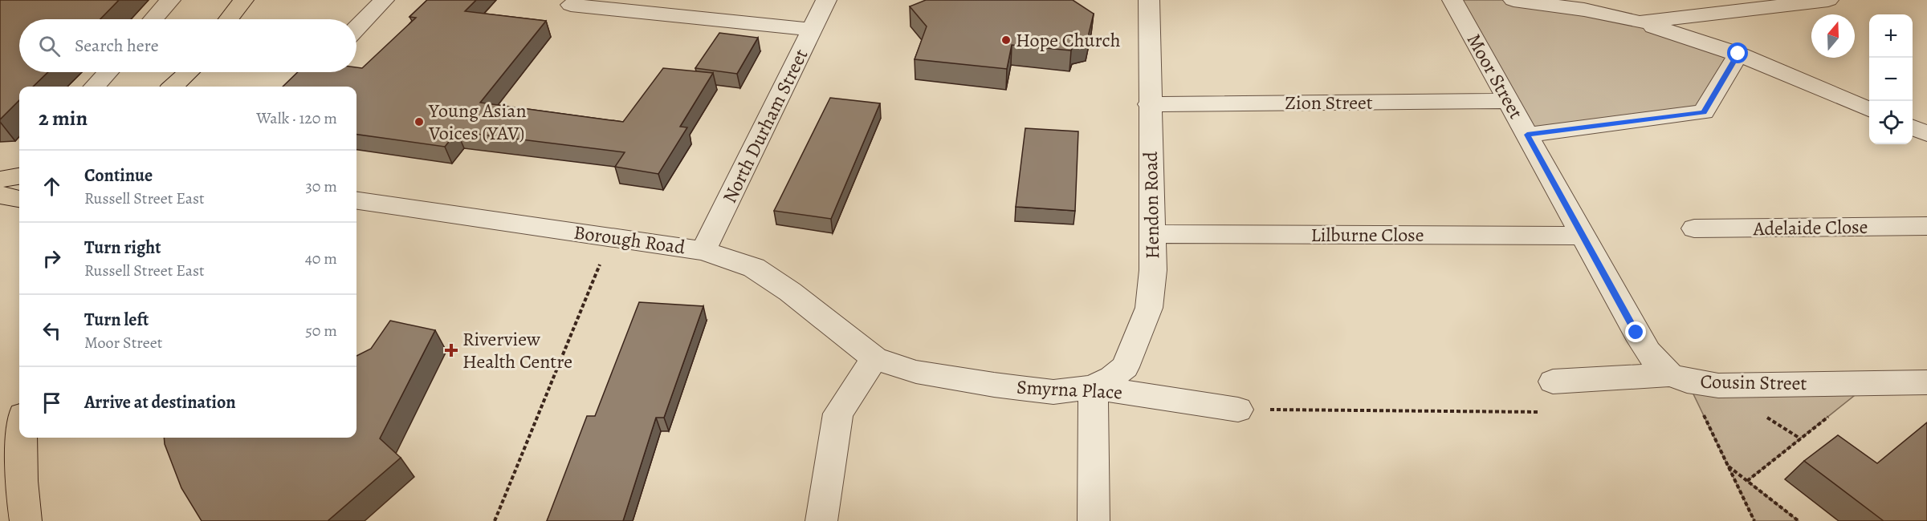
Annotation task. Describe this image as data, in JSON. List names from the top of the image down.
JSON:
{
  "streets": {
    "street": [
      "Moor Street",
      "Zion Street",
      "North Durham Street",
      "Hendon Road",
      "Adelaide Close",
      "Lilburne Close",
      "Borough Road",
      "Cousin Street",
      "Smyrna Place"
    ]
  },
  "crossings": [
    ["Moor Street", "Zion Street"],
    ["Moor Street", "Lilburne Close"],
    ["Moor Street", "Cousin Street"],
    ["Zion Street", "Hendon Road"],
    ["North Durham Street", "Borough Road"],
    ["Hendon Road", "Lilburne Close"],
    ["Hendon Road", "Smyrna Place"],
    ["Borough Road", "Smyrna Place"]
  ],
  "places": {
    "other": ["Hope Church", "Young Asian Voices (YAV)"],
    "health": ["Riverview Health Centre"]
  },
  "north": "top",
  "page": {
    "map_buttons": ["+", "−"],
    "search": "Search here",
    "heading": ["2 min", "Walk · 120 m"],
    "list": [
      ["Continue", "Russell Street East", "30 m"],
      ["Turn right", "Russell Street East", "40 m"],
      ["Turn left", "Moor Street", "50 m"],
      "Arrive at destination"
    ]
  }
}
